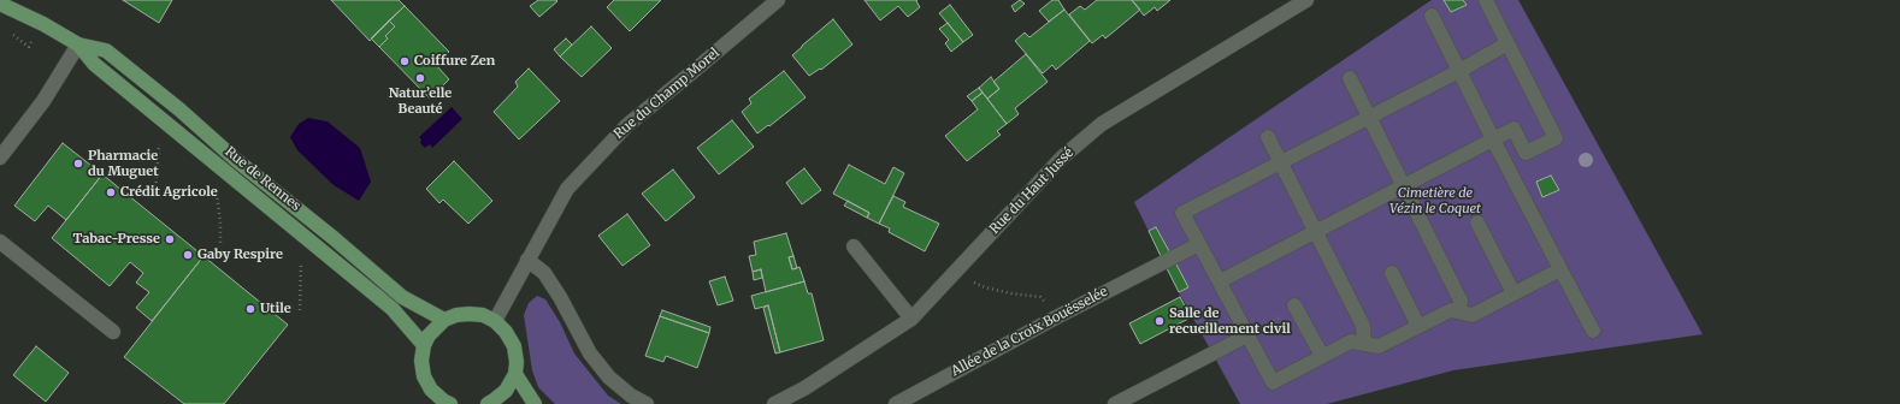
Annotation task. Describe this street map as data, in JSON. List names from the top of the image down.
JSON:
{
  "streets": {
    "main road": ["Rue de Rennes"],
    "street": ["Rue du Champ Morel", "Rue du Haut Jussé", "Allée de la Croix Bouësselée"]
  },
  "parks": ["Cimetière de Vézin le Coquet"],
  "places": [
    "Coiffure Zen",
    "Natur’elle Beauté",
    "Pharmacie du Muguet",
    "Crédit Agricole",
    "Tabac-Presse",
    "Gaby Respire",
    "Utile",
    "Salle de recueillement civil"
  ]
}
